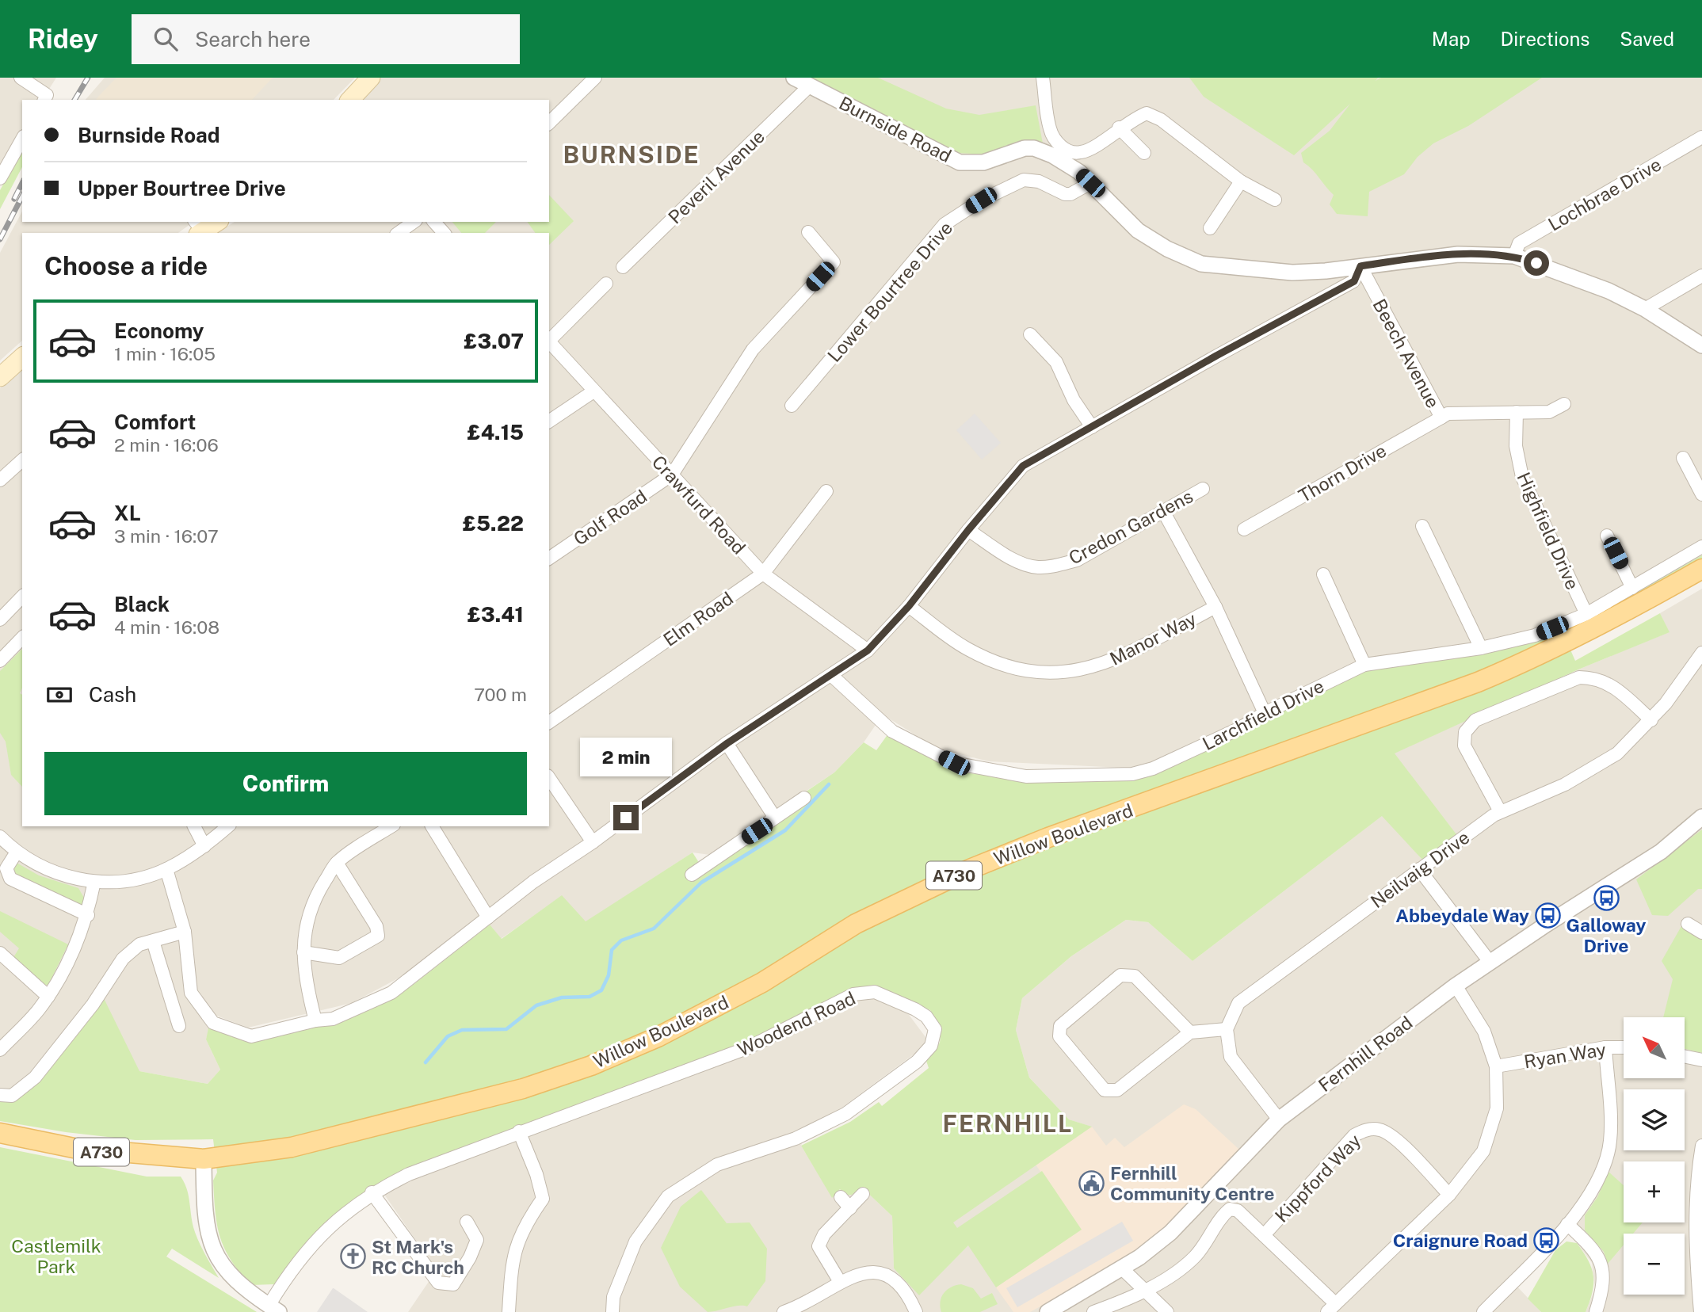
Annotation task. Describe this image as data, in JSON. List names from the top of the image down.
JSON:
{
  "streets": {
    "main road": ["Willow Boulevard", "A730"],
    "street": [
      "Burnside Road",
      "Peveril Avenue",
      "Lochbrae Drive",
      "Lower Bourtree Drive",
      "Beech Avenue",
      "Thorn Drive",
      "Crawfurd Road",
      "Golf Road",
      "Credon Gardens",
      "Highfield Drive",
      "Elm Road",
      "Manor Way",
      "Larchfield Drive",
      "Neilvaig Drive",
      "Woodend Road",
      "Fernhill Road",
      "Ryan Way",
      "Kippford Way"
    ]
  },
  "crossings": [
    ["Burnside Road", "Peveril Avenue"],
    ["Burnside Road", "Lochbrae Drive"],
    ["Burnside Road", "Lower Bourtree Drive"],
    ["Burnside Road", "Beech Avenue"],
    ["Beech Avenue", "Thorn Drive"],
    ["Beech Avenue", "Highfield Drive"],
    ["Crawfurd Road", "Golf Road"],
    ["Crawfurd Road", "Elm Road"],
    ["Highfield Drive", "Larchfield Drive"],
    ["Willow Boulevard", "A730"]
  ],
  "districts": ["BURNSIDE", "FERNHILL"],
  "parks": ["Castlemilk Park"],
  "places": {
    "bus stop": ["Galloway Drive", "Abbeydale Way", "Craignure Road"],
    "public building": ["Fernhill Community Centre"],
    "church": ["St Mark's RC Church"]
  },
  "north": "top left",
  "page": {
    "header": "Ridey",
    "search": "Search here",
    "nav": ["Map", "Directions", "Saved"],
    "banner": ["Burnside Road", "Upper Bourtree Drive"],
    "heading": "Choose a ride",
    "list": [
      {
        "name": "Economy",
        "note": "1 min · 16:05",
        "value": "£3.07"
      },
      {
        "name": "Comfort",
        "note": "2 min · 16:06",
        "value": "£4.15"
      },
      {
        "name": "XL",
        "note": "3 min · 16:07",
        "value": "£5.22"
      },
      {
        "name": "Black",
        "note": "4 min · 16:08",
        "value": "£3.41"
      }
    ],
    "pay": ["Cash", "700 m"],
    "bubble": "2 min",
    "buttons": "Confirm",
    "map_buttons": ["+", "−"]
  }
}
